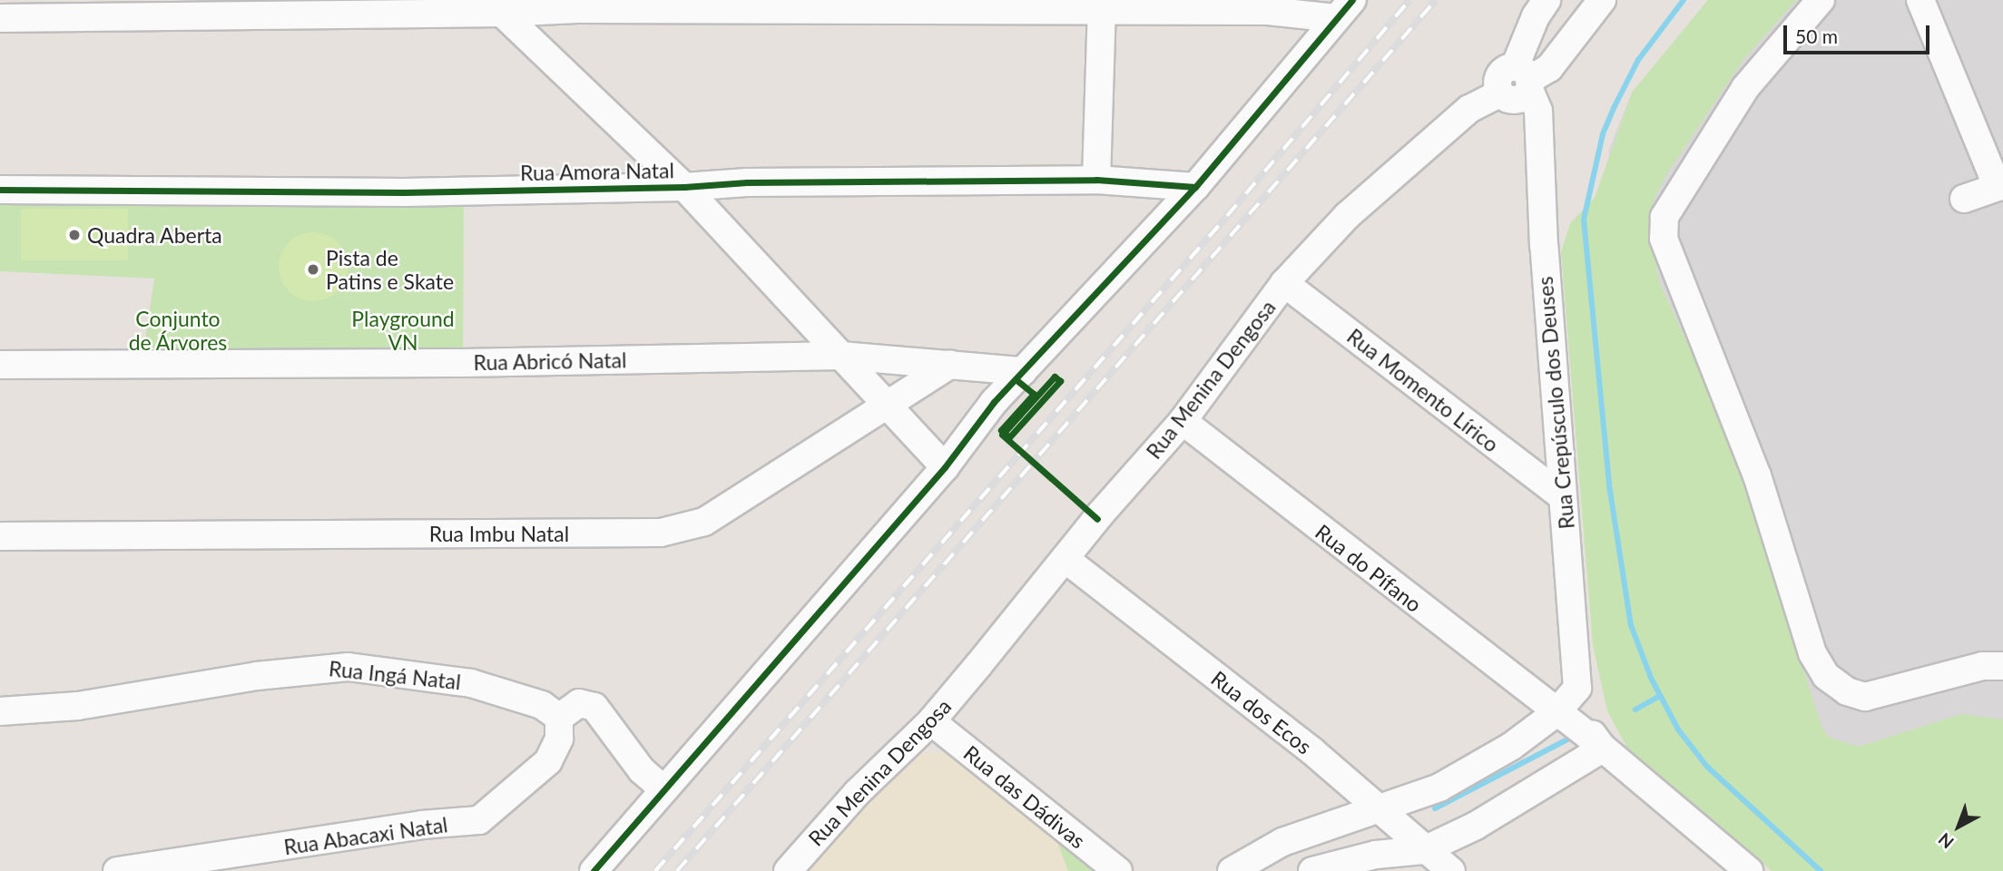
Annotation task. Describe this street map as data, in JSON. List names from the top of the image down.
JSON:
{
  "streets": {
    "street": [
      "Rua Amora Natal",
      "Rua Abricó Natal",
      "Rua Menina Dengosa",
      "Rua Momento Lírico",
      "Rua Crepúsculo dos Deuses",
      "Rua Imbu Natal",
      "Rua do Pífano",
      "Rua Ingá Natal",
      "Rua dos Ecos",
      "Rua das Dádivas",
      "Rua Abacaxi Natal"
    ]
  },
  "crossings": [
    ["Rua Abricó Natal", "Rua Imbu Natal"],
    ["Rua Menina Dengosa", "Rua Momento Lírico"],
    ["Rua Menina Dengosa", "Rua Crepúsculo dos Deuses"],
    ["Rua Menina Dengosa", "Rua do Pífano"],
    ["Rua Menina Dengosa", "Rua dos Ecos"],
    ["Rua Menina Dengosa", "Rua das Dádivas"],
    ["Rua Momento Lírico", "Rua Crepúsculo dos Deuses"],
    ["Rua Crepúsculo dos Deuses", "Rua do Pífano"],
    ["Rua Ingá Natal", "Rua Abacaxi Natal"]
  ],
  "parks": ["Conjunto de Árvores", "Playground VN"],
  "places": ["Quadra Aberta", "Pista de Patins e Skate"],
  "scale_bar": "50 m",
  "north": "bottom left"
}
